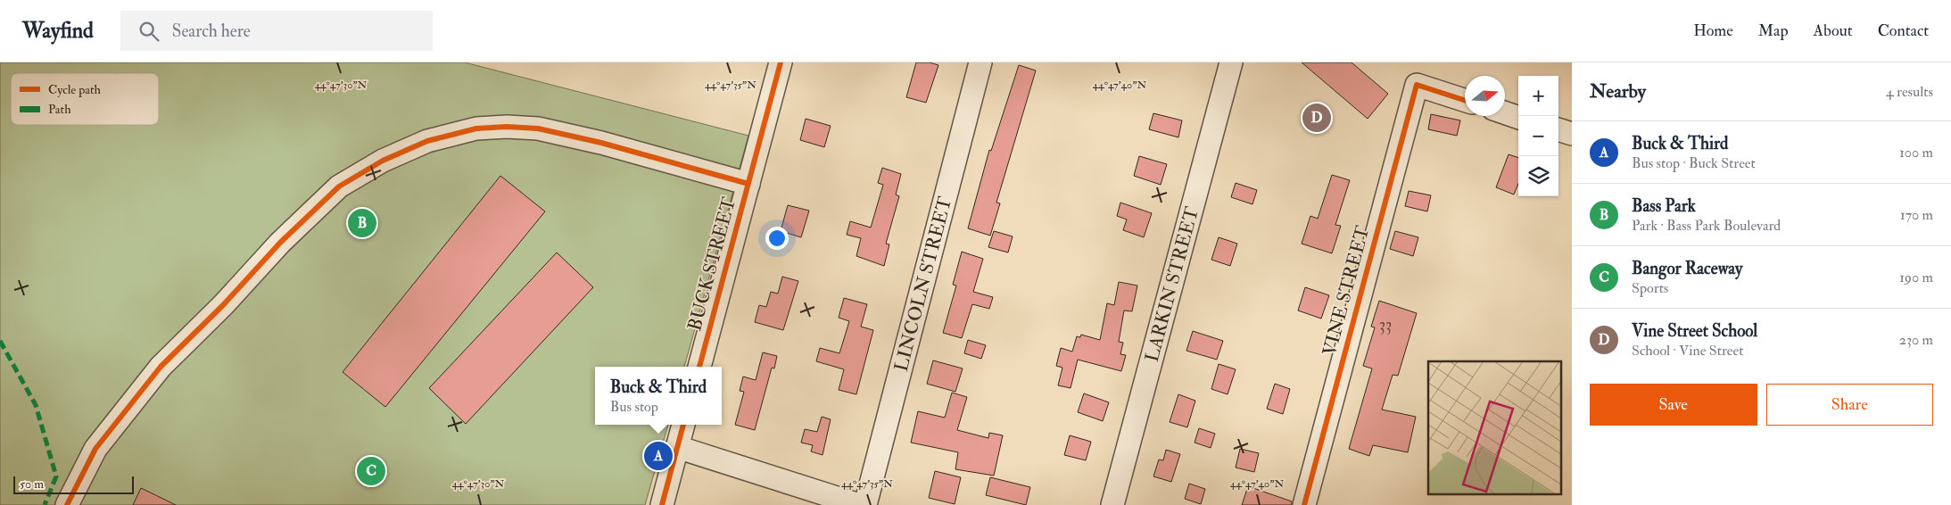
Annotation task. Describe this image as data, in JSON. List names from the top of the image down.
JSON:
{
  "streets": {
    "street": [
      "BUCK STREET",
      "LINCOLN STREET",
      "LARKIN STREET",
      "VINE STREET"
    ]
  },
  "house_numbers": ["33"],
  "legend": ["Cycle path", "Path"],
  "scale_bar": "50 m",
  "north": "right",
  "page": {
    "header": "Wayfind",
    "search": "Search here",
    "nav": [
      "Home",
      "Map",
      "About",
      "Contact"
    ],
    "heading": ["Nearby", "4 results"],
    "map_buttons": ["+", "−"],
    "pins": [
      "D",
      "B",
      "A",
      "C"
    ],
    "list": [
      {
        "mark": "A",
        "name": "Buck & Third",
        "note": "Bus stop · Buck Street",
        "value": "100 m"
      },
      {
        "mark": "B",
        "name": "Bass Park",
        "note": "Park · Bass Park Boulevard",
        "value": "170 m"
      },
      {
        "mark": "C",
        "name": "Bangor Raceway",
        "note": "Sports",
        "value": "190 m"
      },
      {
        "mark": "D",
        "name": "Vine Street School",
        "note": "School · Vine Street",
        "value": "230 m"
      }
    ],
    "popup": ["Buck & Third", "Bus stop"],
    "buttons": ["Save", "Share"],
    "scale": "50 m"
  },
  "coordinates": ["44°47'30\"N", "44°47'35\"N", "44°47'40\"N"]
}
